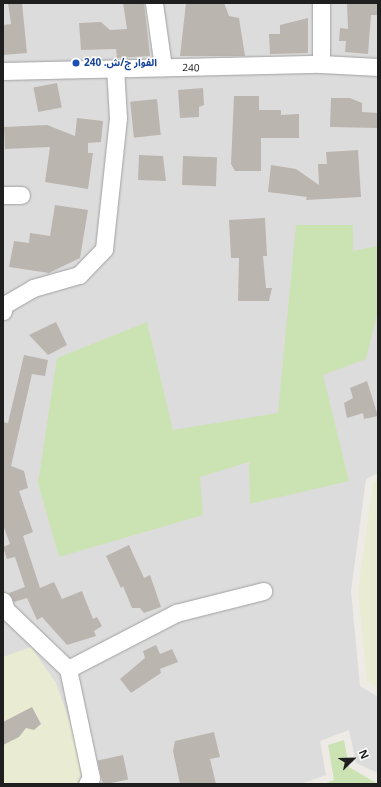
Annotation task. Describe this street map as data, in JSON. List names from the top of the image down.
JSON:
{
  "streets": {
    "street": ["240"]
  },
  "places": ["الفوار ج/ش. 240"],
  "north": "top right"
}
